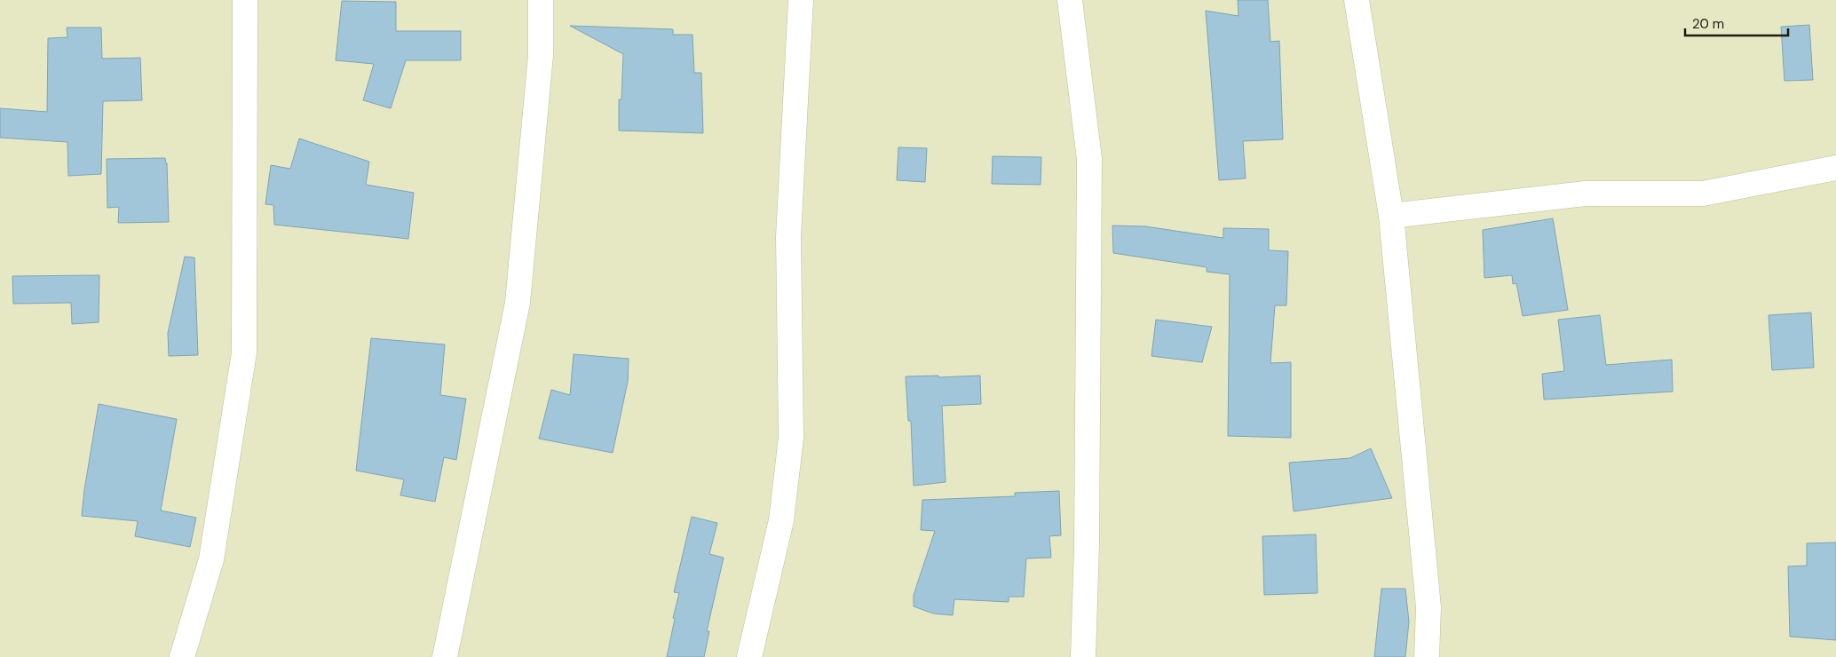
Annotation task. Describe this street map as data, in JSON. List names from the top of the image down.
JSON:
{
  "scale_bar": "20 m"
}
